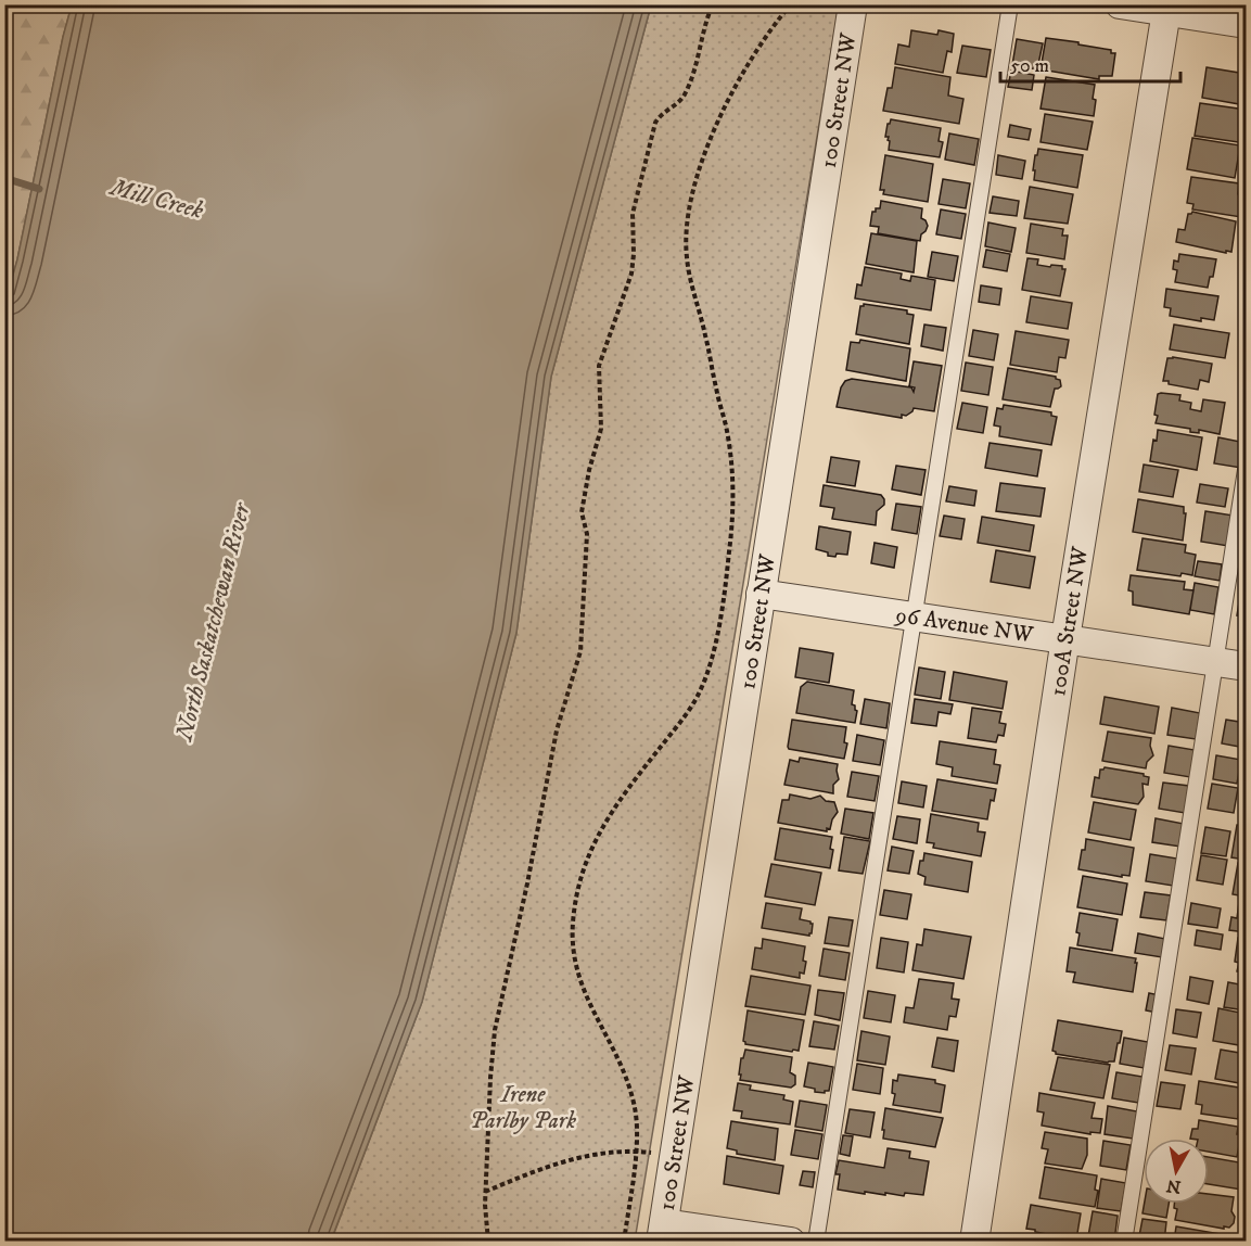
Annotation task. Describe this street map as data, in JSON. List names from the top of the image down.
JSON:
{
  "streets": {
    "street": ["100 Street NW", "100A Street NW", "96 Avenue NW"]
  },
  "crossings": [
    ["100 Street NW", "96 Avenue NW"],
    ["100A Street NW", "96 Avenue NW"]
  ],
  "water": ["Mill Creek", "North Saskatchewan River"],
  "parks": ["Irene Parlby Park"],
  "scale_bar": "50 m",
  "north": "bottom"
}
